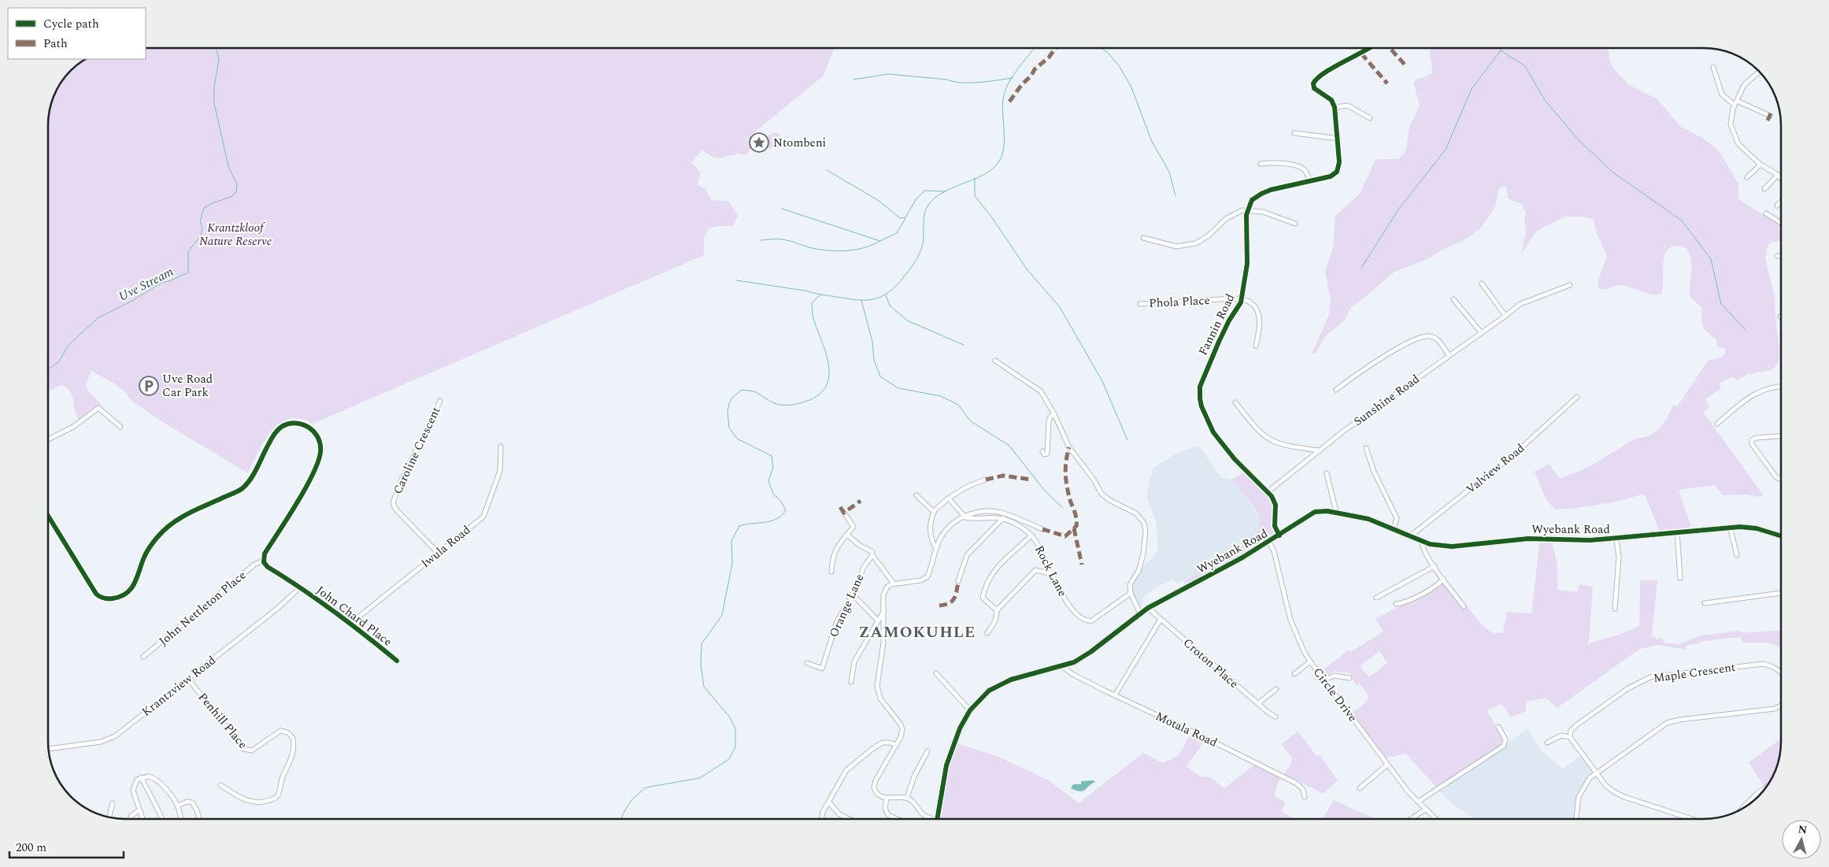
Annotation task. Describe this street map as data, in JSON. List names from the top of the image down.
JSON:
{
  "streets": {
    "street": [
      "Phola Place",
      "Fannin Road",
      "Sunshine Road",
      "Caroline Crescent",
      "Valview Road",
      "Wyebank Road",
      "Iwula Road",
      "Rock Lane",
      "Orange Lane",
      "John Nettleton Place",
      "John Chard Place",
      "Croton Place",
      "Maple Crescent",
      "Krantzview Road",
      "Circle Drive",
      "Penhill Place",
      "Motala Road"
    ]
  },
  "crossings": [
    ["Phola Place", "Fannin Road"],
    ["Fannin Road", "Sunshine Road"],
    ["Fannin Road", "Wyebank Road"],
    ["Caroline Crescent", "Iwula Road"],
    ["Valview Road", "Wyebank Road"],
    ["Wyebank Road", "Croton Place"],
    ["Wyebank Road", "Circle Drive"],
    ["Wyebank Road", "Motala Road"],
    ["Iwula Road", "John Chard Place"],
    ["John Nettleton Place", "John Chard Place"],
    ["John Chard Place", "Krantzview Road"],
    ["Krantzview Road", "Penhill Place"]
  ],
  "districts": ["ZAMOKUHLE"],
  "water": ["Uve Stream"],
  "parks": ["Krantzkloof Nature Reserve"],
  "places": {
    "place": ["Ntombeni"],
    "parking": ["Uve Road Car Park"]
  },
  "legend": ["Cycle path", "Path"],
  "scale_bar": "200 m",
  "north": "top"
}
